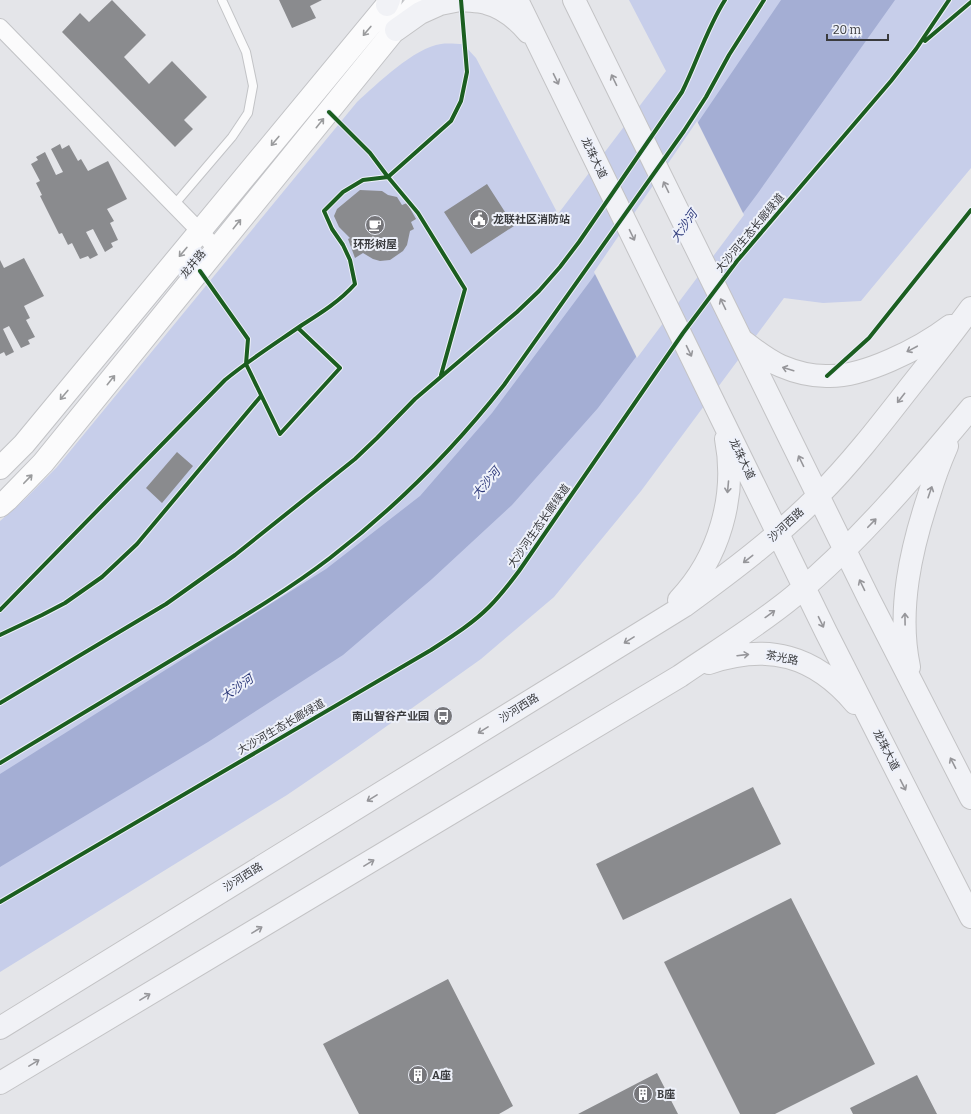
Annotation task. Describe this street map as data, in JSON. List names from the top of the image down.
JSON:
{
  "streets": {
    "main road": ["龙珠大道", "沙河西路", "茶光路"],
    "street": ["龙井路"],
    "cycle path": ["大沙河生态长廊绿道"]
  },
  "crossings": [
    ["龙珠大道", "沙河西路"],
    ["龙珠大道", "茶光路"]
  ],
  "one_way": ["茶光路"],
  "water": ["大沙河"],
  "places": {
    "public building": ["龙联社区消防站"],
    "cafe": ["环形树屋"],
    "bus stop": ["南山智谷产业园"],
    "building": ["A座", "B座"]
  },
  "scale_bar": "20 m"
}
